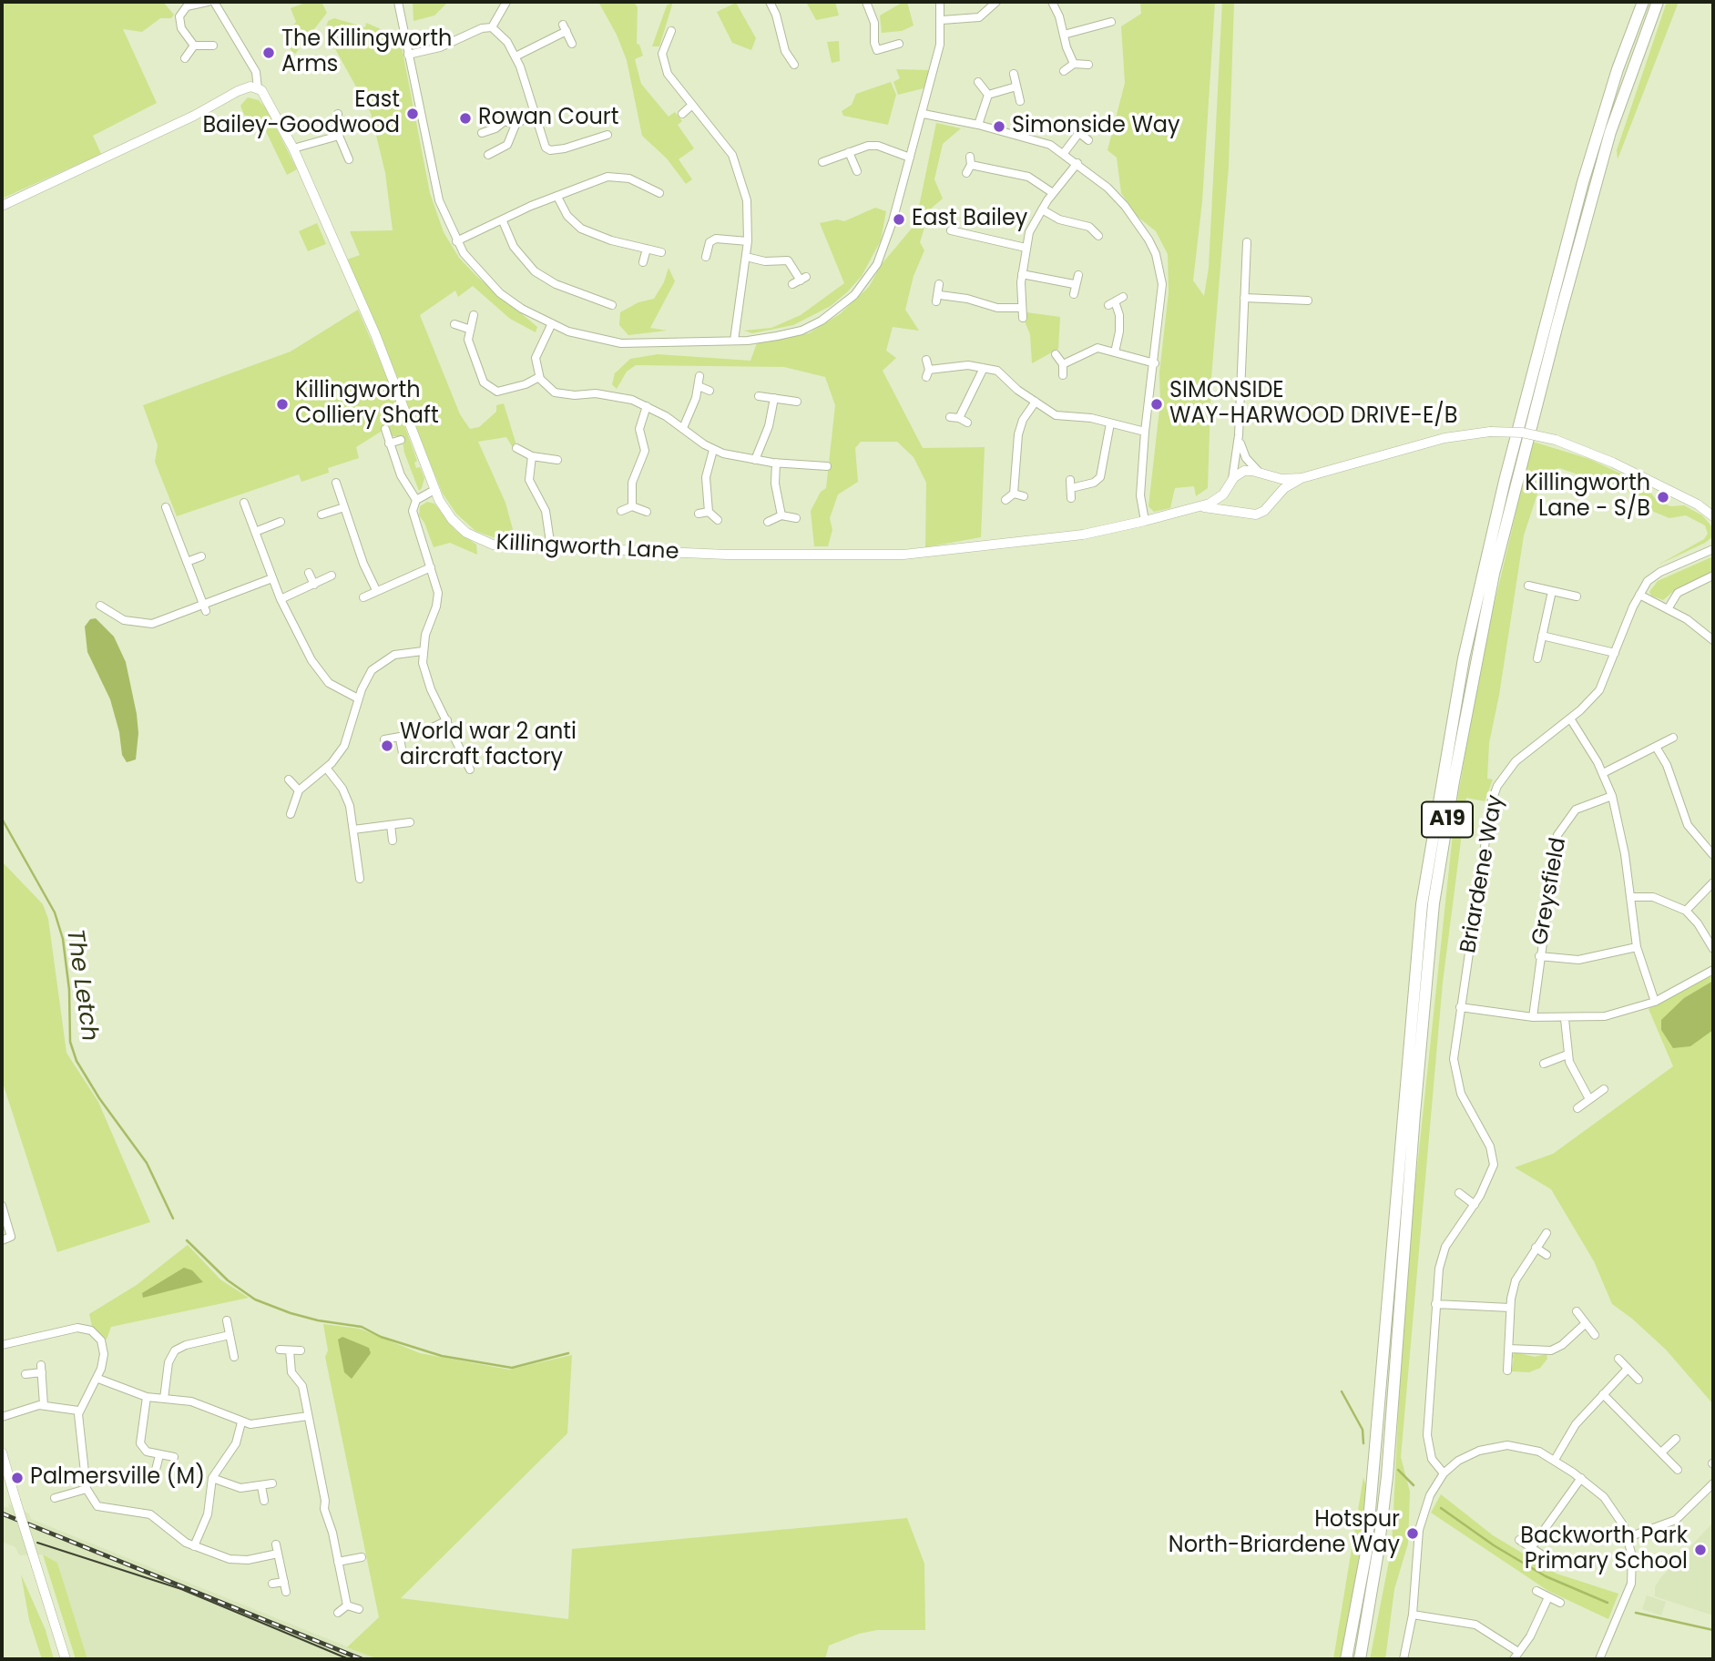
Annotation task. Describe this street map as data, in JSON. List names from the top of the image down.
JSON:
{
  "streets": {
    "highway": ["A19"],
    "main road": ["Killingworth Lane"],
    "street": ["Briardene Way", "Greysfield"]
  },
  "water": ["The Letch"],
  "places": [
    "The Killingworth Arms",
    "East Bailey-Goodwood",
    "Rowan Court",
    "Simonside Way",
    "East Bailey",
    "Killingworth Colliery Shaft",
    "SIMONSIDE WAY-HARWOOD DRIVE-E/B",
    "Killingworth Lane - S/B",
    "World war 2 anti aircraft factory",
    "Palmersville (M)",
    "Hotspur North-Briardene Way",
    "Backworth Park Primary School"
  ]
}
